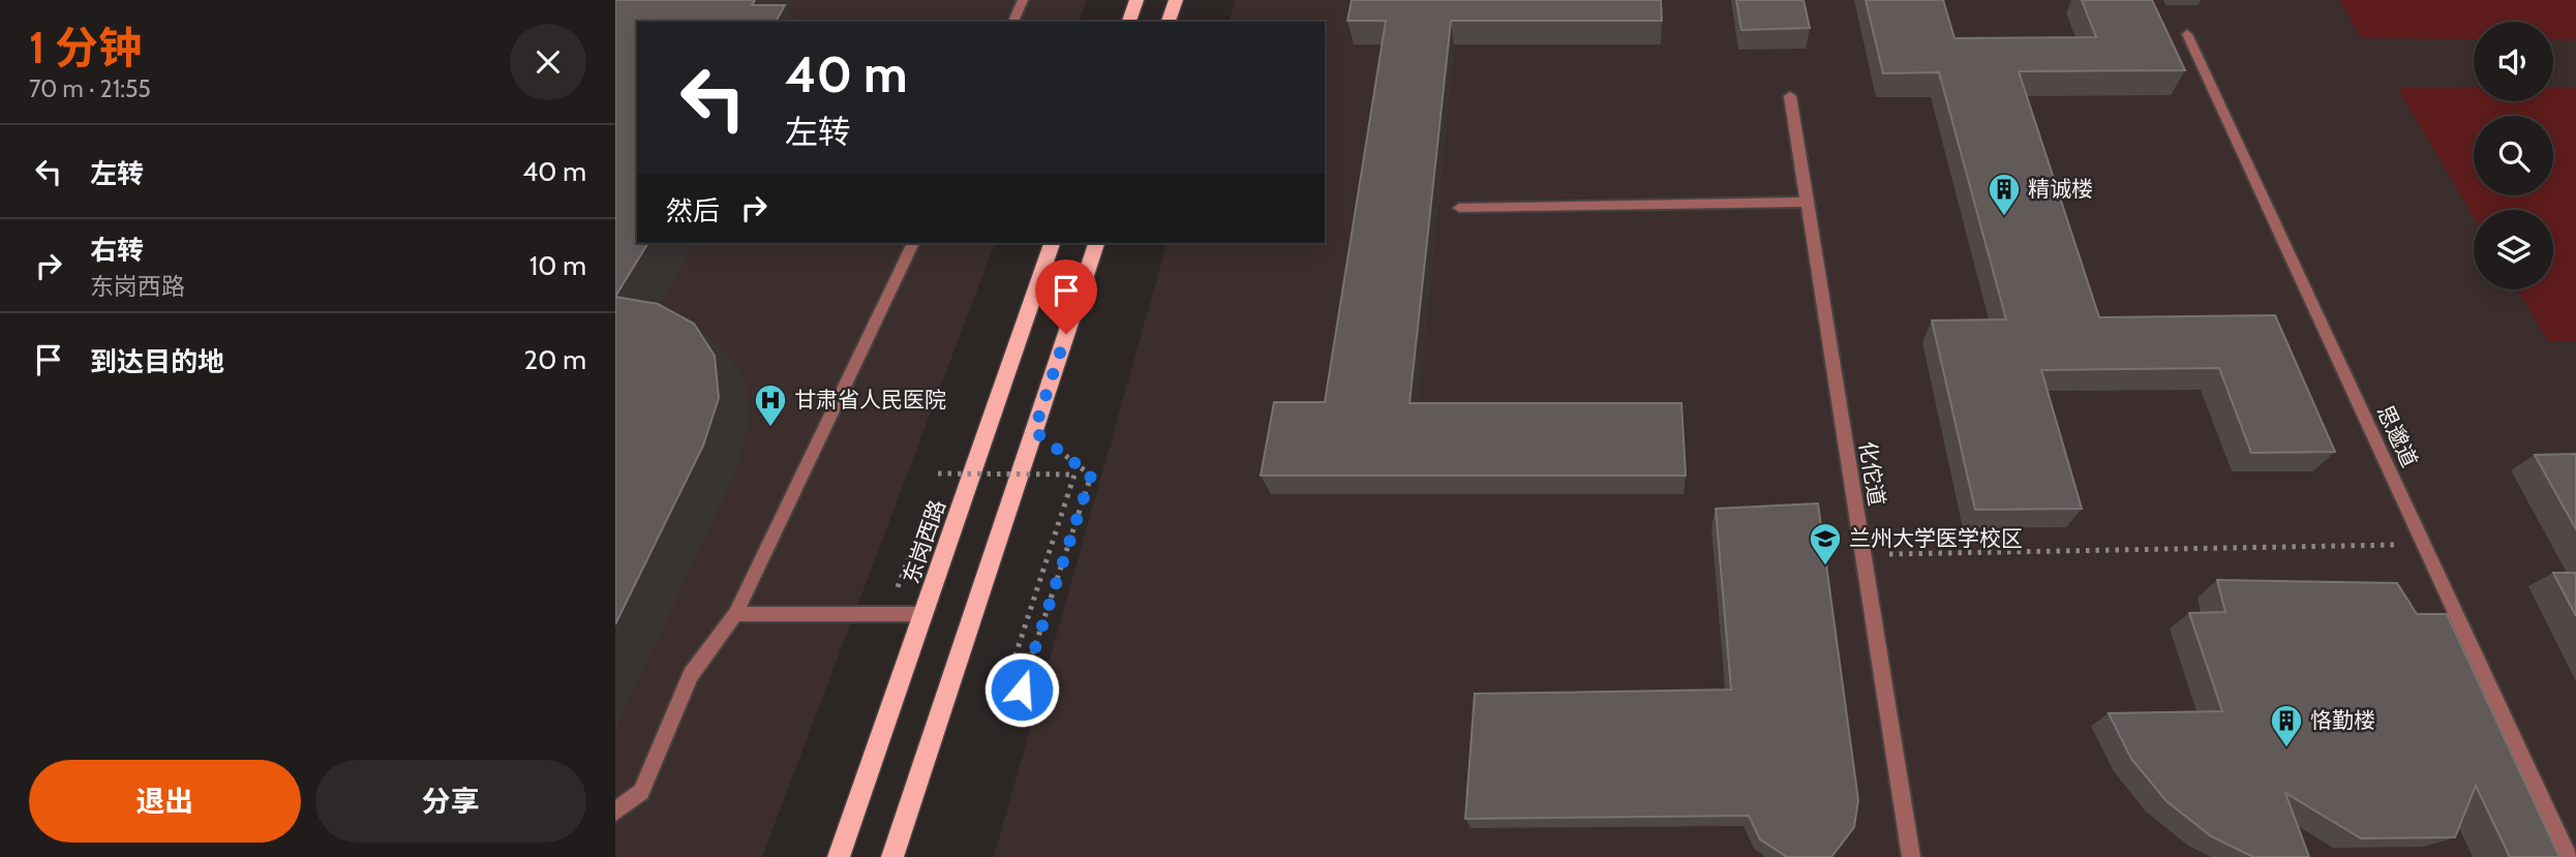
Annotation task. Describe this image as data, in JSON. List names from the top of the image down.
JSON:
{
  "streets": {
    "main road": ["东岗西路"],
    "lane": ["思邈道", "化佗道"]
  },
  "places": {
    "building": ["精诚楼", "恪勤楼"],
    "hospital": ["甘肃省人民医院"],
    "school or university": ["兰州大学医学校区"]
  },
  "page": {
    "heading": ["1 分钟", "70 m · 21:55"],
    "turn": ["40 m", "左转"],
    "list": [
      {
        "name": "左转",
        "value": "40 m"
      },
      {
        "name": "右转",
        "note": "东岗西路",
        "value": "10 m"
      },
      {
        "name": "到达目的地",
        "value": "20 m"
      }
    ],
    "then": "然后",
    "buttons": ["退出", "分享"]
  }
}
